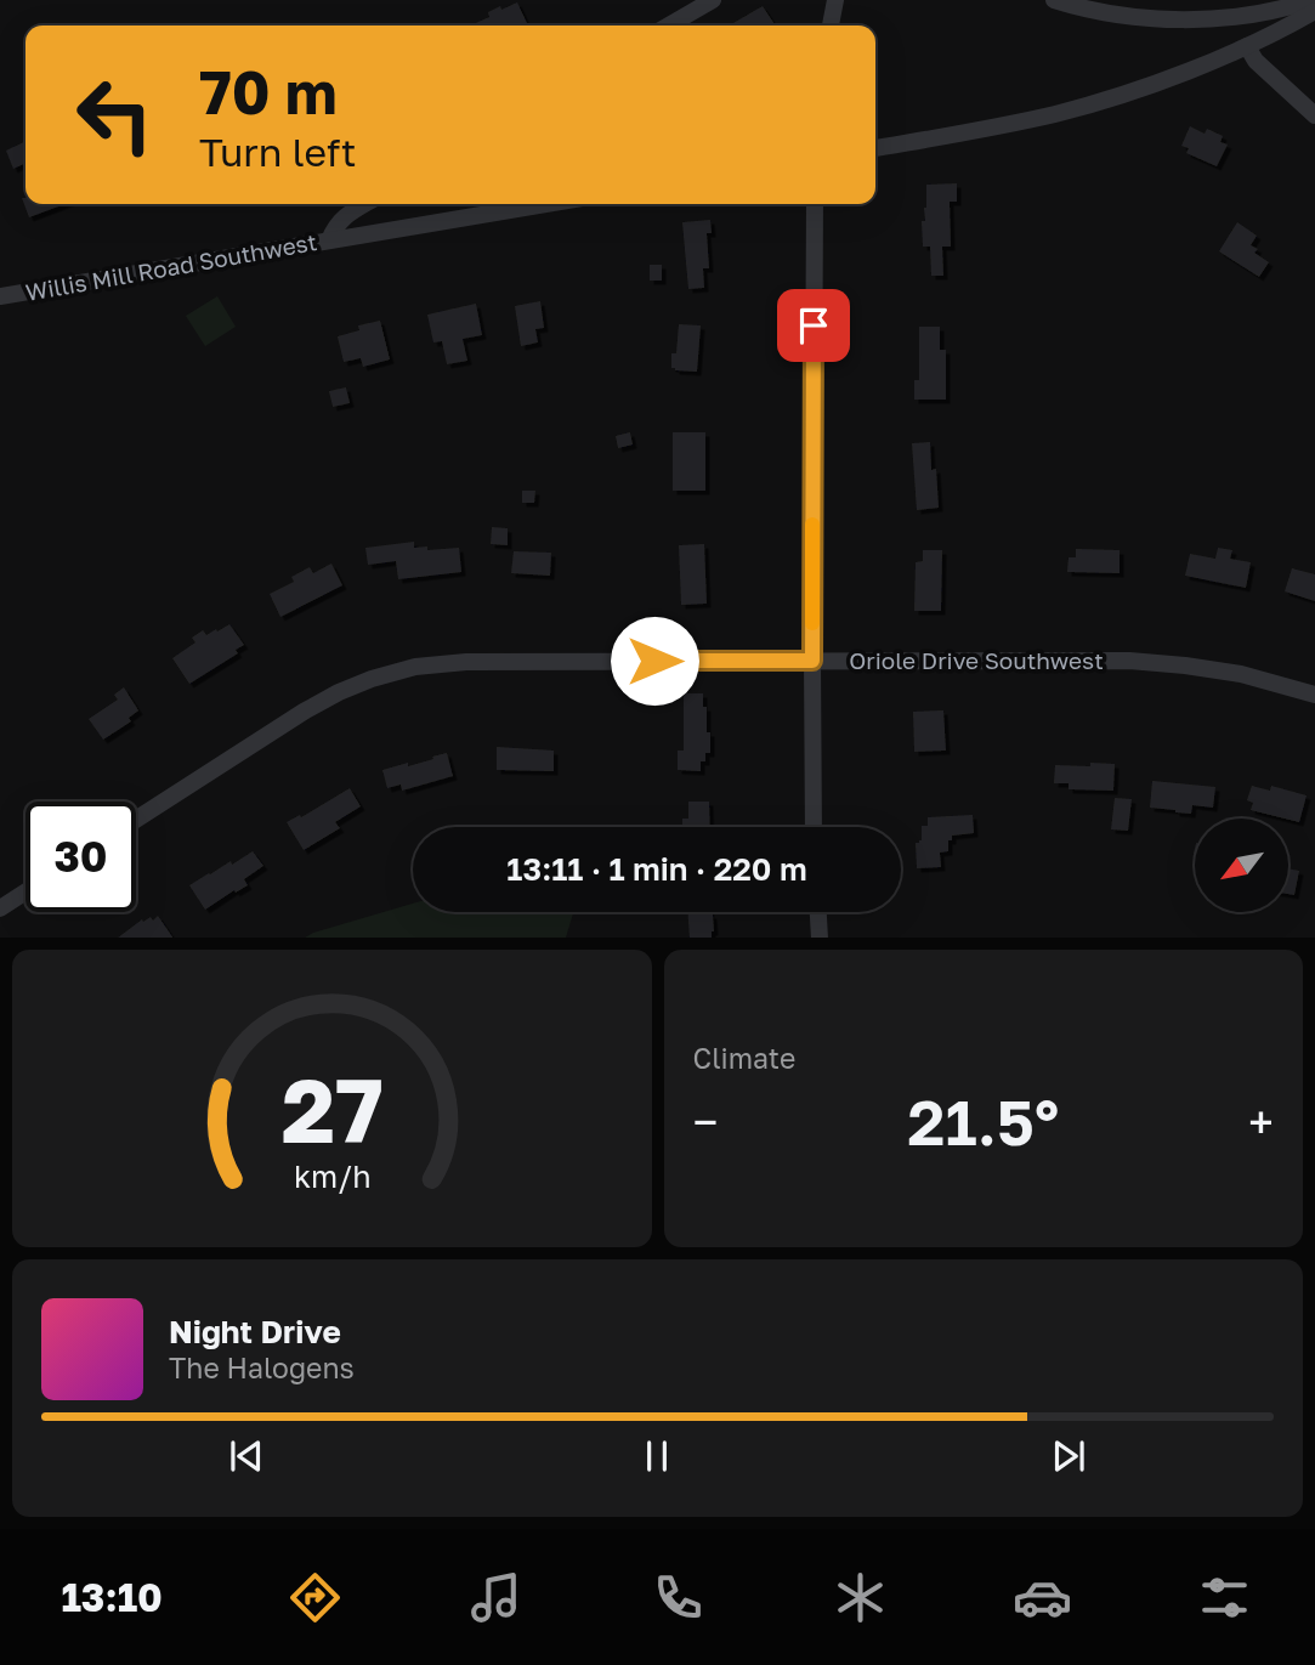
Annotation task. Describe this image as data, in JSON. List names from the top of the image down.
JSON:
{
  "streets": {
    "street": ["Willis Mill Road Southwest", "Oriole Drive Southwest"]
  },
  "north": "bottom left",
  "page": {
    "turn": ["70 m", "Turn left"],
    "limit": "30",
    "trip": "13:11 · 1 min · 220 m",
    "tile": "Climate",
    "heat": ["−", "21.5°", "+"],
    "song": ["Night Drive", "The Halogens"],
    "tabs": "13:10",
    "gauge": ["27", "km/h"]
  }
}
